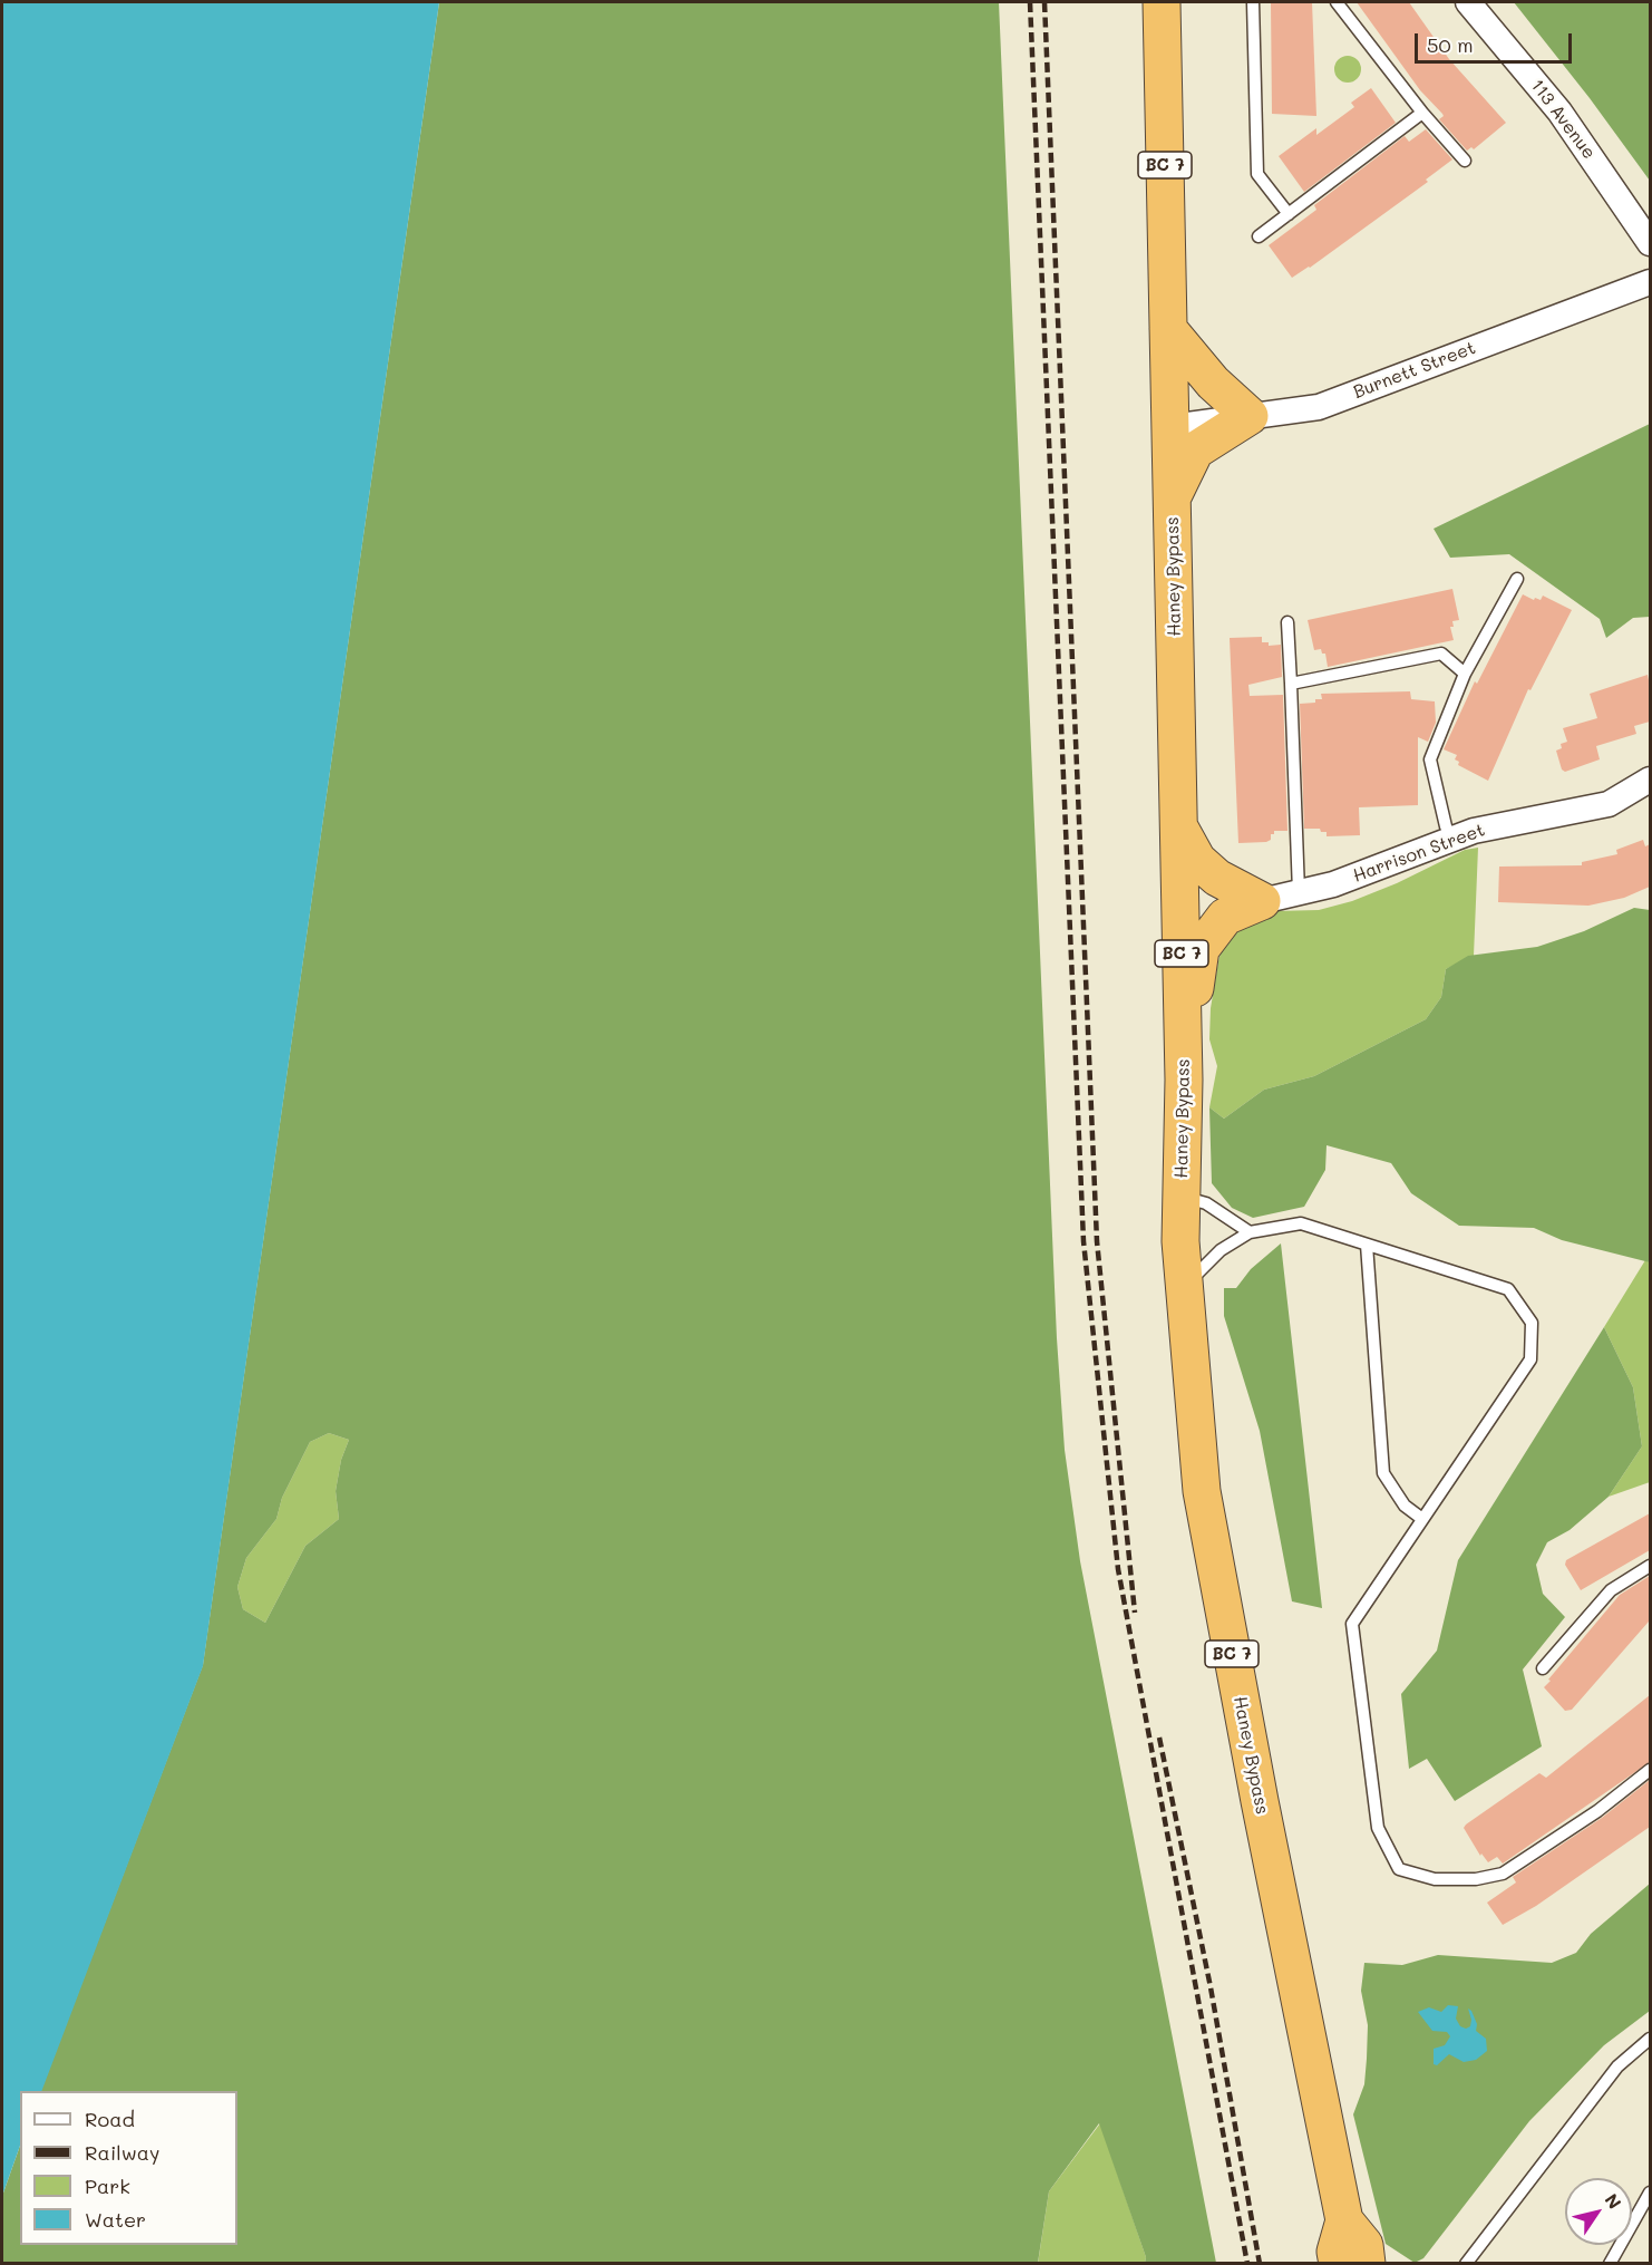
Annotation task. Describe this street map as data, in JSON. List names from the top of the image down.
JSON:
{
  "streets": {
    "highway": ["BC 7", "Haney Bypass"],
    "street": ["113 Avenue", "Burnett Street", "Harrison Street"]
  },
  "crossings": [
    ["Burnett Street", "Haney Bypass"]
  ],
  "legend": [
    "Road",
    "Railway",
    "Park",
    "Water"
  ],
  "scale_bar": "50 m",
  "north": "top right"
}
